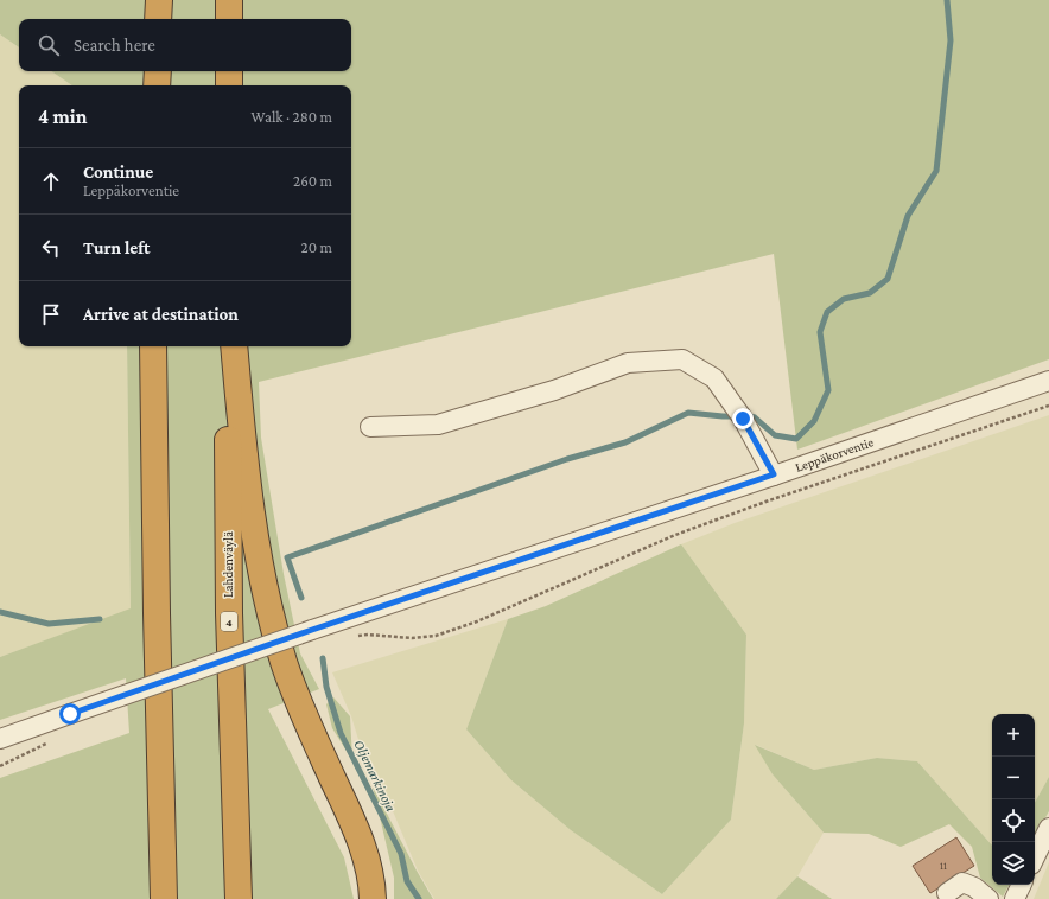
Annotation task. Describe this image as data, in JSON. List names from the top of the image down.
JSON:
{
  "streets": {
    "highway": ["Lahdenväylä", "4"],
    "street": ["Leppäkorventie"]
  },
  "water": ["Oljemarkinoja"],
  "house_numbers": ["11"],
  "page": {
    "search": "Search here",
    "heading": ["4 min", "Walk · 280 m"],
    "list": [
      ["Continue", "Leppäkorventie", "260 m"],
      ["Turn left", "20 m"],
      "Arrive at destination"
    ],
    "map_buttons": ["+", "−"]
  }
}
